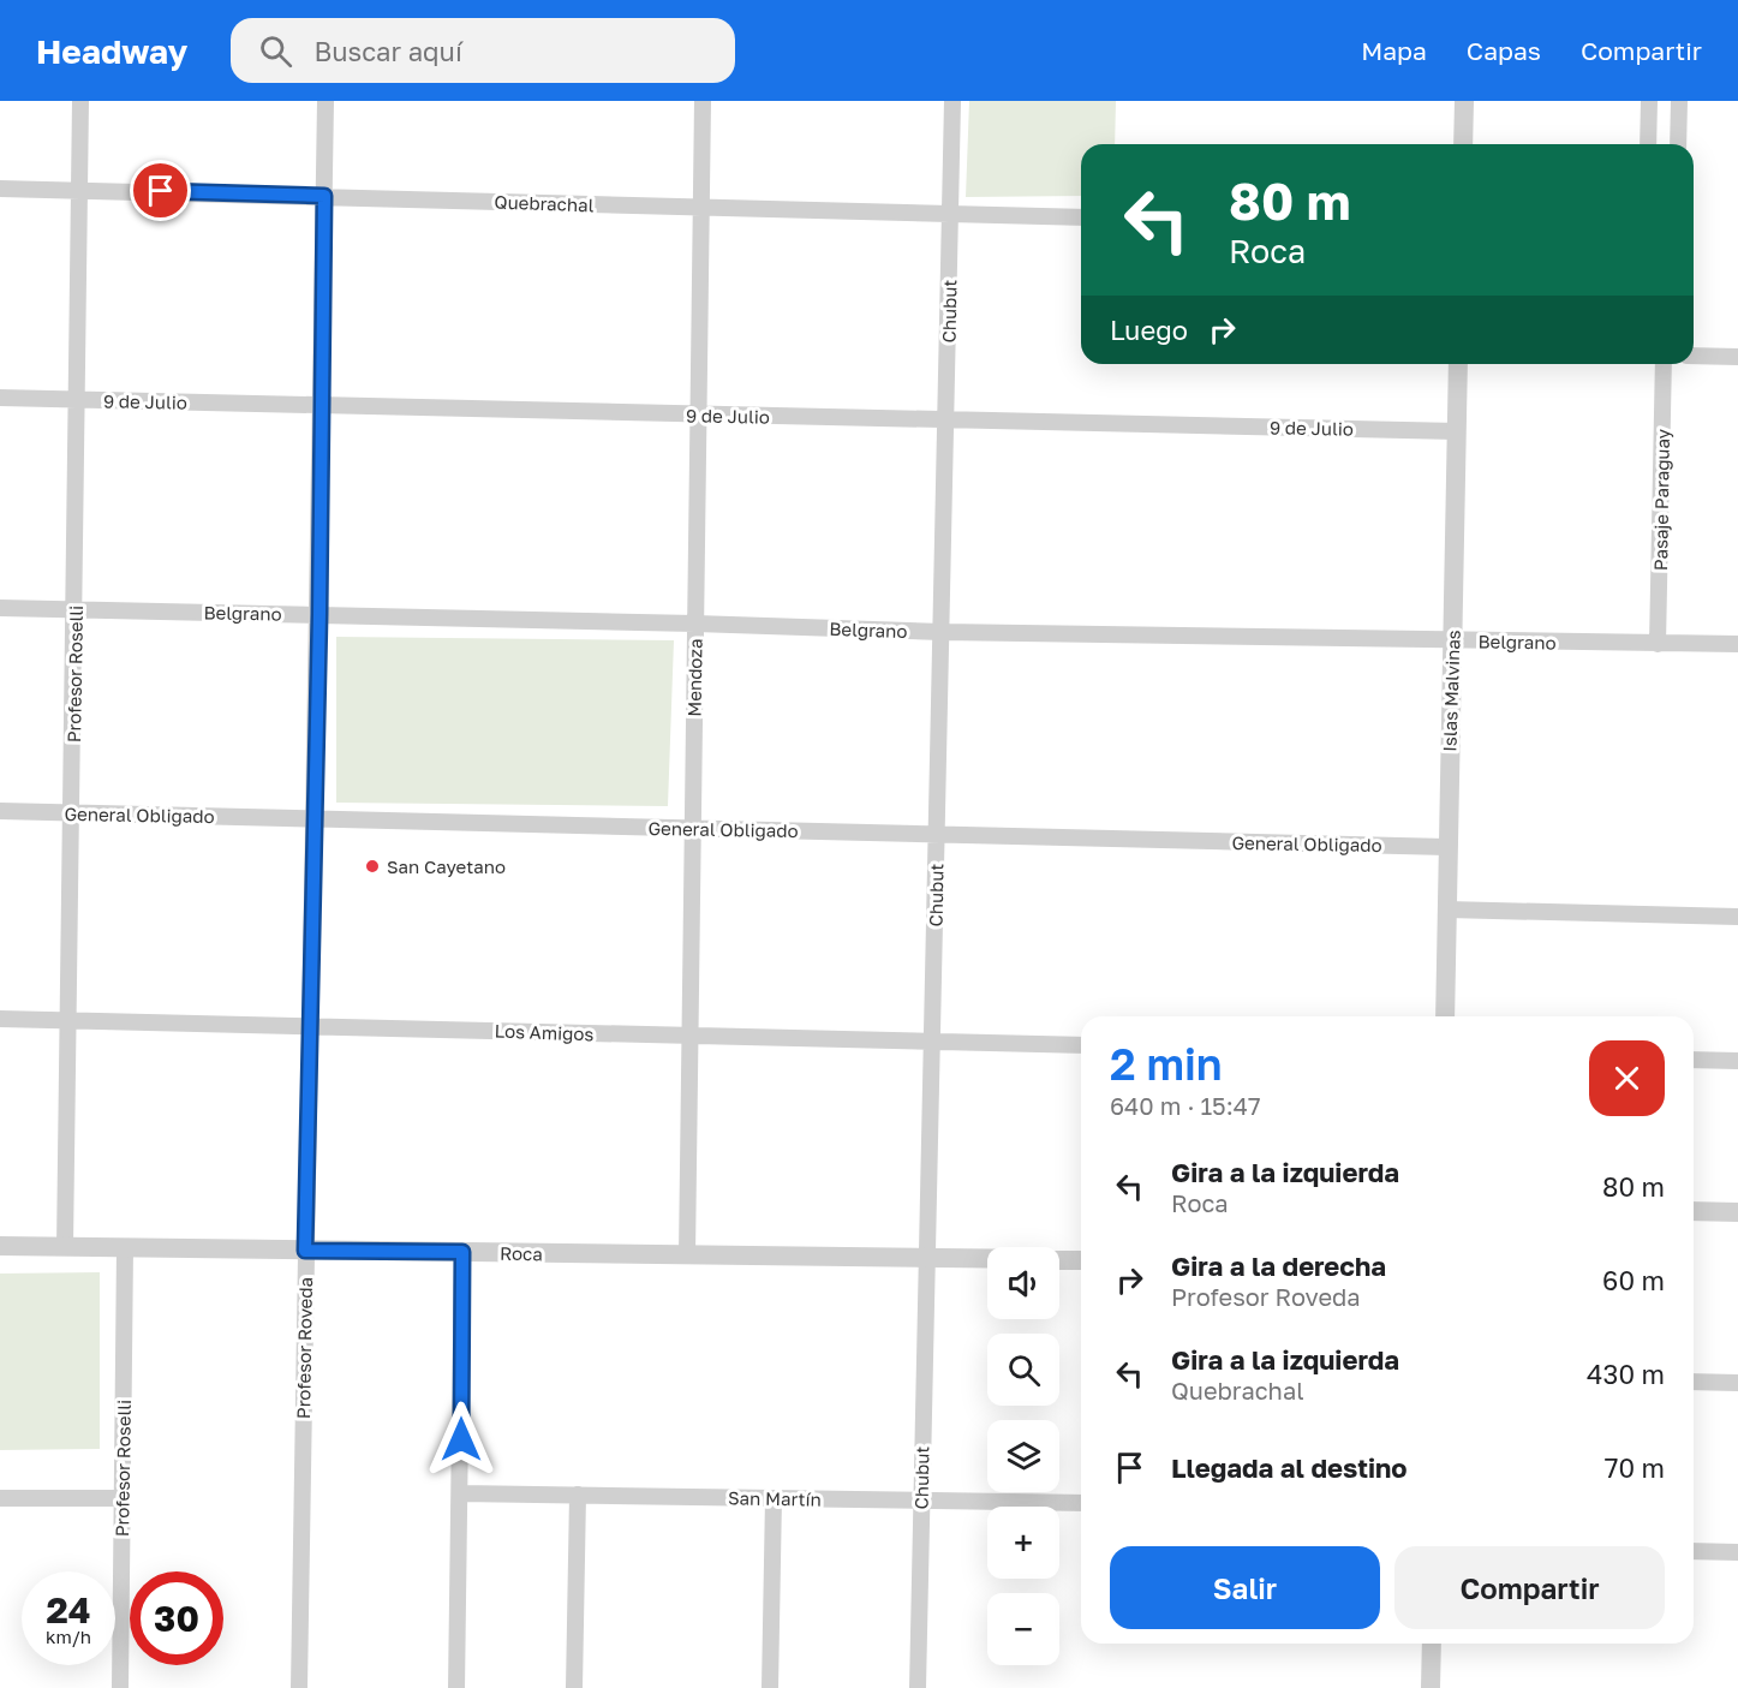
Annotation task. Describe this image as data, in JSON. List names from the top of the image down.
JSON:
{
  "streets": {
    "street": [
      "Quebrachal",
      "Chubut",
      "9 de Julio",
      "Pasaje Paraguay",
      "Belgrano",
      "Profesor Roselli",
      "Mendoza",
      "Islas Malvinas",
      "General Obligado",
      "Los Amigos",
      "Roca",
      "Profesor Roveda",
      "San Martín"
    ]
  },
  "crossings": [
    ["Quebrachal", "Chubut"],
    ["Quebrachal", "Profesor Roselli"],
    ["Quebrachal", "Mendoza"],
    ["Quebrachal", "Profesor Roveda"],
    ["Chubut", "9 de Julio"],
    ["Chubut", "Belgrano"],
    ["Chubut", "General Obligado"],
    ["Chubut", "Los Amigos"],
    ["Chubut", "Roca"],
    ["Chubut", "San Martín"],
    ["9 de Julio", "Profesor Roselli"],
    ["9 de Julio", "Mendoza"],
    ["9 de Julio", "Islas Malvinas"],
    ["9 de Julio", "Profesor Roveda"],
    ["Pasaje Paraguay", "Belgrano"],
    ["Belgrano", "Profesor Roselli"],
    ["Belgrano", "Mendoza"],
    ["Belgrano", "Islas Malvinas"],
    ["Belgrano", "Profesor Roveda"],
    ["Profesor Roselli", "General Obligado"],
    ["Profesor Roselli", "Los Amigos"],
    ["Profesor Roselli", "Roca"],
    ["Mendoza", "General Obligado"],
    ["Mendoza", "Los Amigos"],
    ["Mendoza", "Roca"],
    ["Islas Malvinas", "General Obligado"],
    ["General Obligado", "Profesor Roveda"],
    ["Los Amigos", "Profesor Roveda"],
    ["Roca", "Profesor Roveda"]
  ],
  "places": ["San Cayetano"],
  "page": {
    "header": "Headway",
    "search": "Buscar aquí",
    "nav": ["Mapa", "Capas", "Compartir"],
    "turn": ["80 m", "Roca"],
    "then": "Luego",
    "heading": ["2 min", "640 m · 15:47"],
    "list": [
      {
        "name": "Gira a la izquierda",
        "note": "Roca",
        "value": "80 m"
      },
      {
        "name": "Gira a la derecha",
        "note": "Profesor Roveda",
        "value": "60 m"
      },
      {
        "name": "Gira a la izquierda",
        "note": "Quebrachal",
        "value": "430 m"
      },
      {
        "name": "Llegada al destino",
        "value": "70 m"
      }
    ],
    "map_buttons": ["+", "−"],
    "buttons": ["Salir", "Compartir"],
    "speed": "24 km/h",
    "limit": "30"
  }
}
